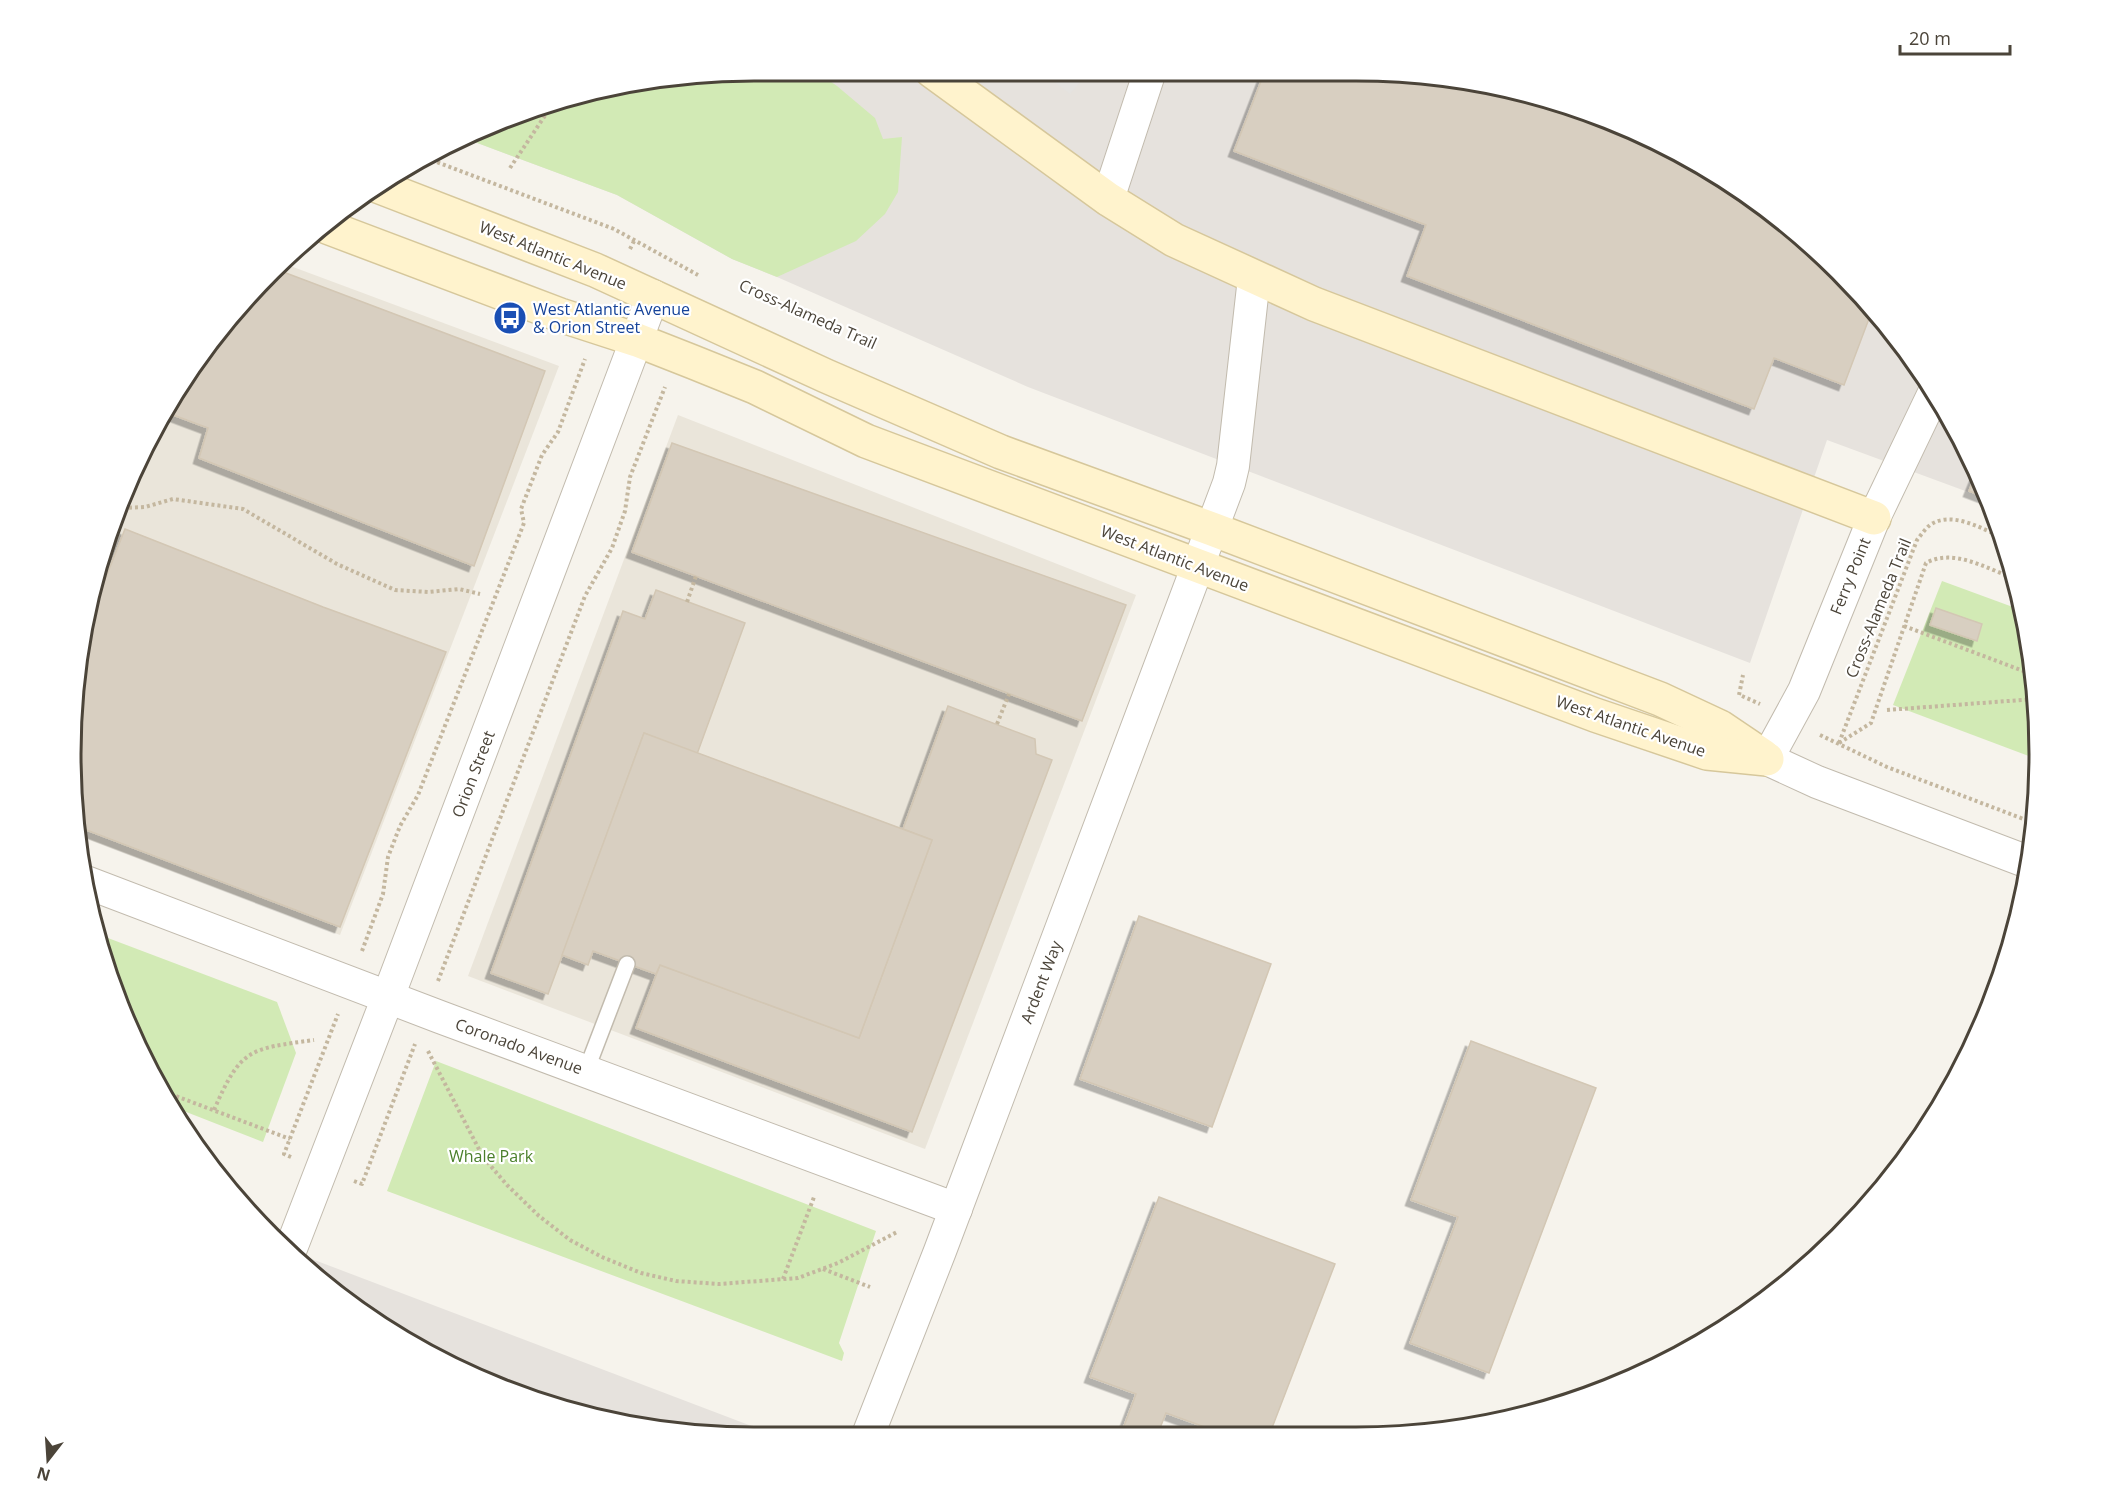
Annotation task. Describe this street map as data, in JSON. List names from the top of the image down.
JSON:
{
  "streets": {
    "street": [
      "West Atlantic Avenue",
      "Ferry Point",
      "Orion Street",
      "Ardent Way",
      "Coronado Avenue"
    ],
    "path": ["Cross-Alameda Trail"]
  },
  "crossings": [
    ["West Atlantic Avenue", "Ferry Point"],
    ["West Atlantic Avenue", "Orion Street"],
    ["West Atlantic Avenue", "Ardent Way"],
    ["Orion Street", "Coronado Avenue"],
    ["Ardent Way", "Coronado Avenue"]
  ],
  "parks": ["Whale Park"],
  "places": {
    "bus stop": ["West Atlantic Avenue & Orion Street"]
  },
  "scale_bar": "20 m",
  "north": "bottom"
}
